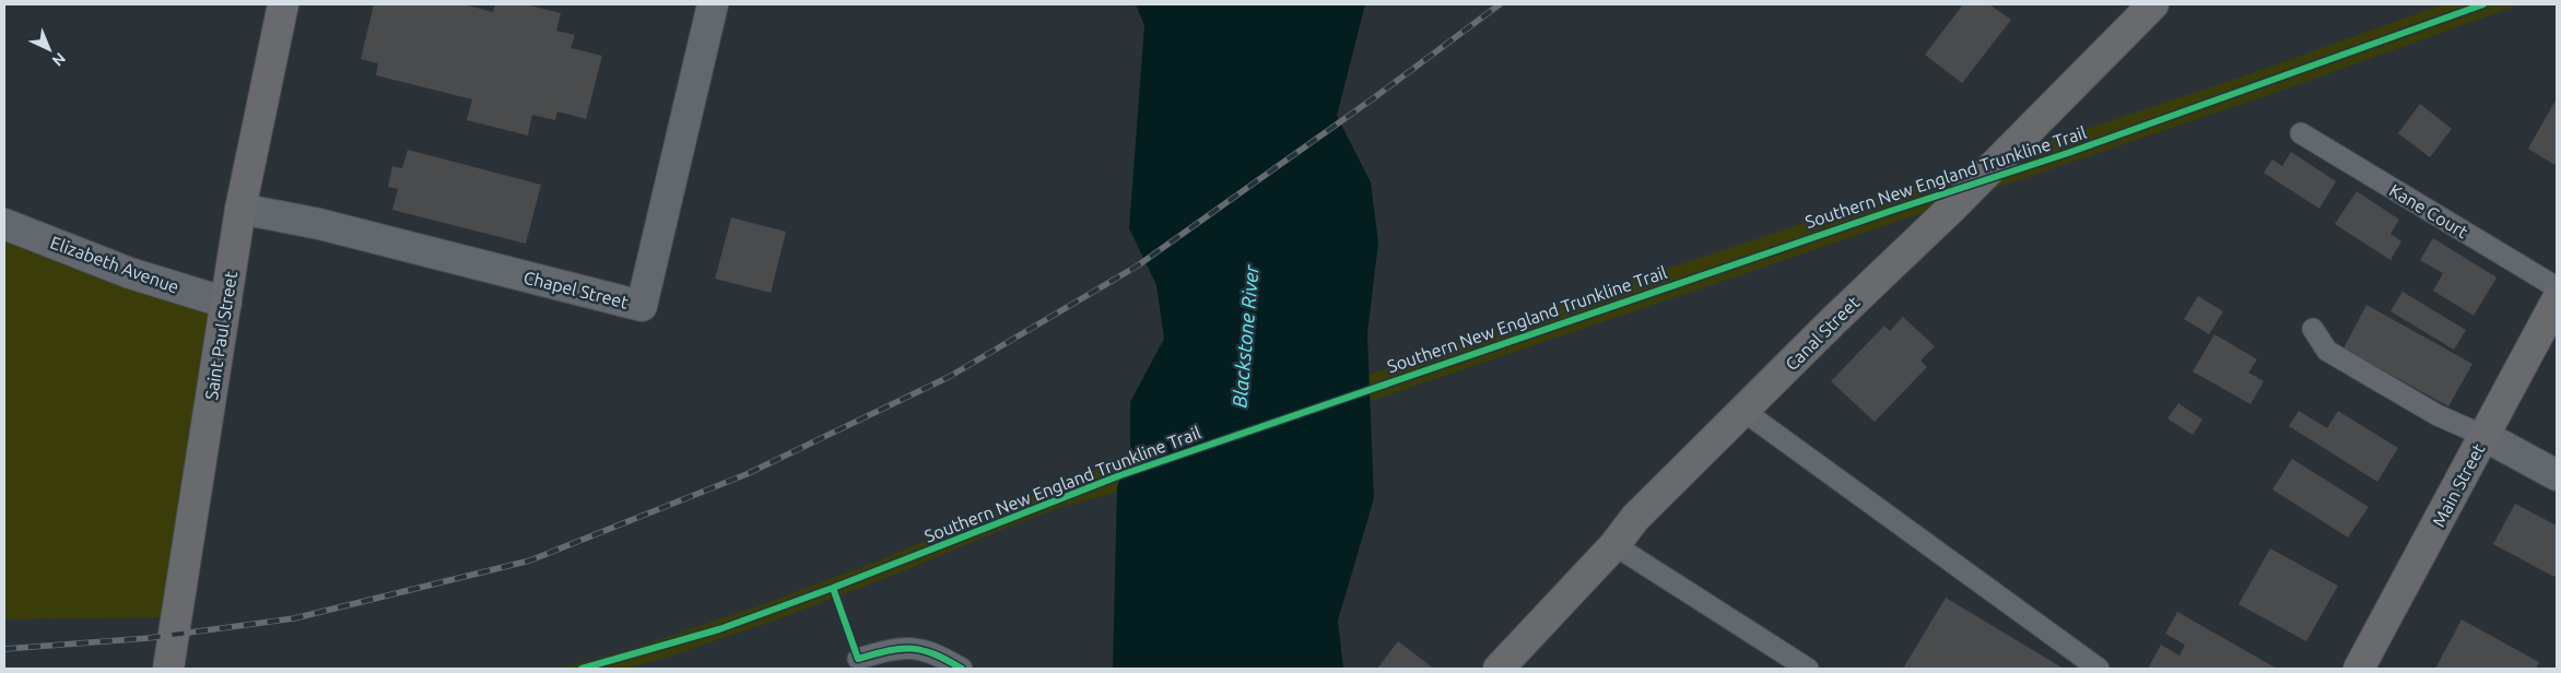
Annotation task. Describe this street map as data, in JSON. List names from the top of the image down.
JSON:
{
  "streets": {
    "main road": ["Canal Street", "Saint Paul Street", "Main Street"],
    "street": ["Elizabeth Avenue", "Chapel Street"],
    "lane": ["Kane Court"],
    "cycle path": ["Southern New England Trunkline Trail"]
  },
  "crossings": [
    ["Elizabeth Avenue", "Saint Paul Street"],
    ["Chapel Street", "Saint Paul Street"]
  ],
  "water": ["Blackstone River"],
  "north": "bottom right"
}
